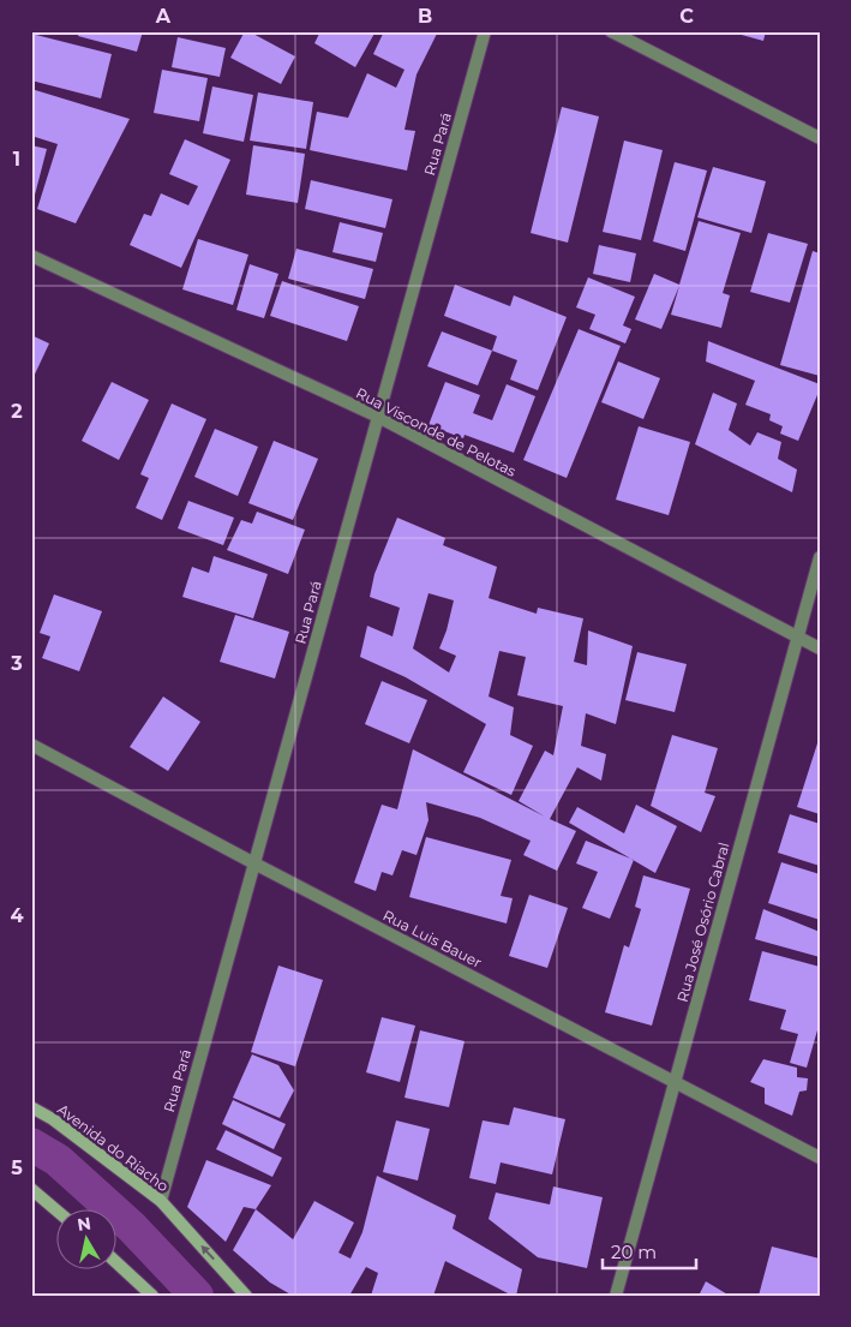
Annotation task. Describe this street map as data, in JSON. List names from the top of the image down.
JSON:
{
  "streets": {
    "main road": ["Avenida do Riacho"],
    "street": [
      "Rua Pará",
      "Rua Visconde de Pelotas",
      "Rua José Osório Cabral",
      "Rua Luis Bauer"
    ]
  },
  "crossings": [
    ["Rua Pará", "Rua Visconde de Pelotas"],
    ["Rua Pará", "Rua Luis Bauer"],
    ["Rua Pará", "Avenida do Riacho"],
    ["Rua Visconde de Pelotas", "Rua José Osório Cabral"],
    ["Rua José Osório Cabral", "Rua Luis Bauer"]
  ],
  "scale_bar": "20 m",
  "north": "top",
  "grid": {
    "columns": ["A", "B", "C"],
    "rows": [
      "1",
      "2",
      "3",
      "4",
      "5"
    ]
  }
}
